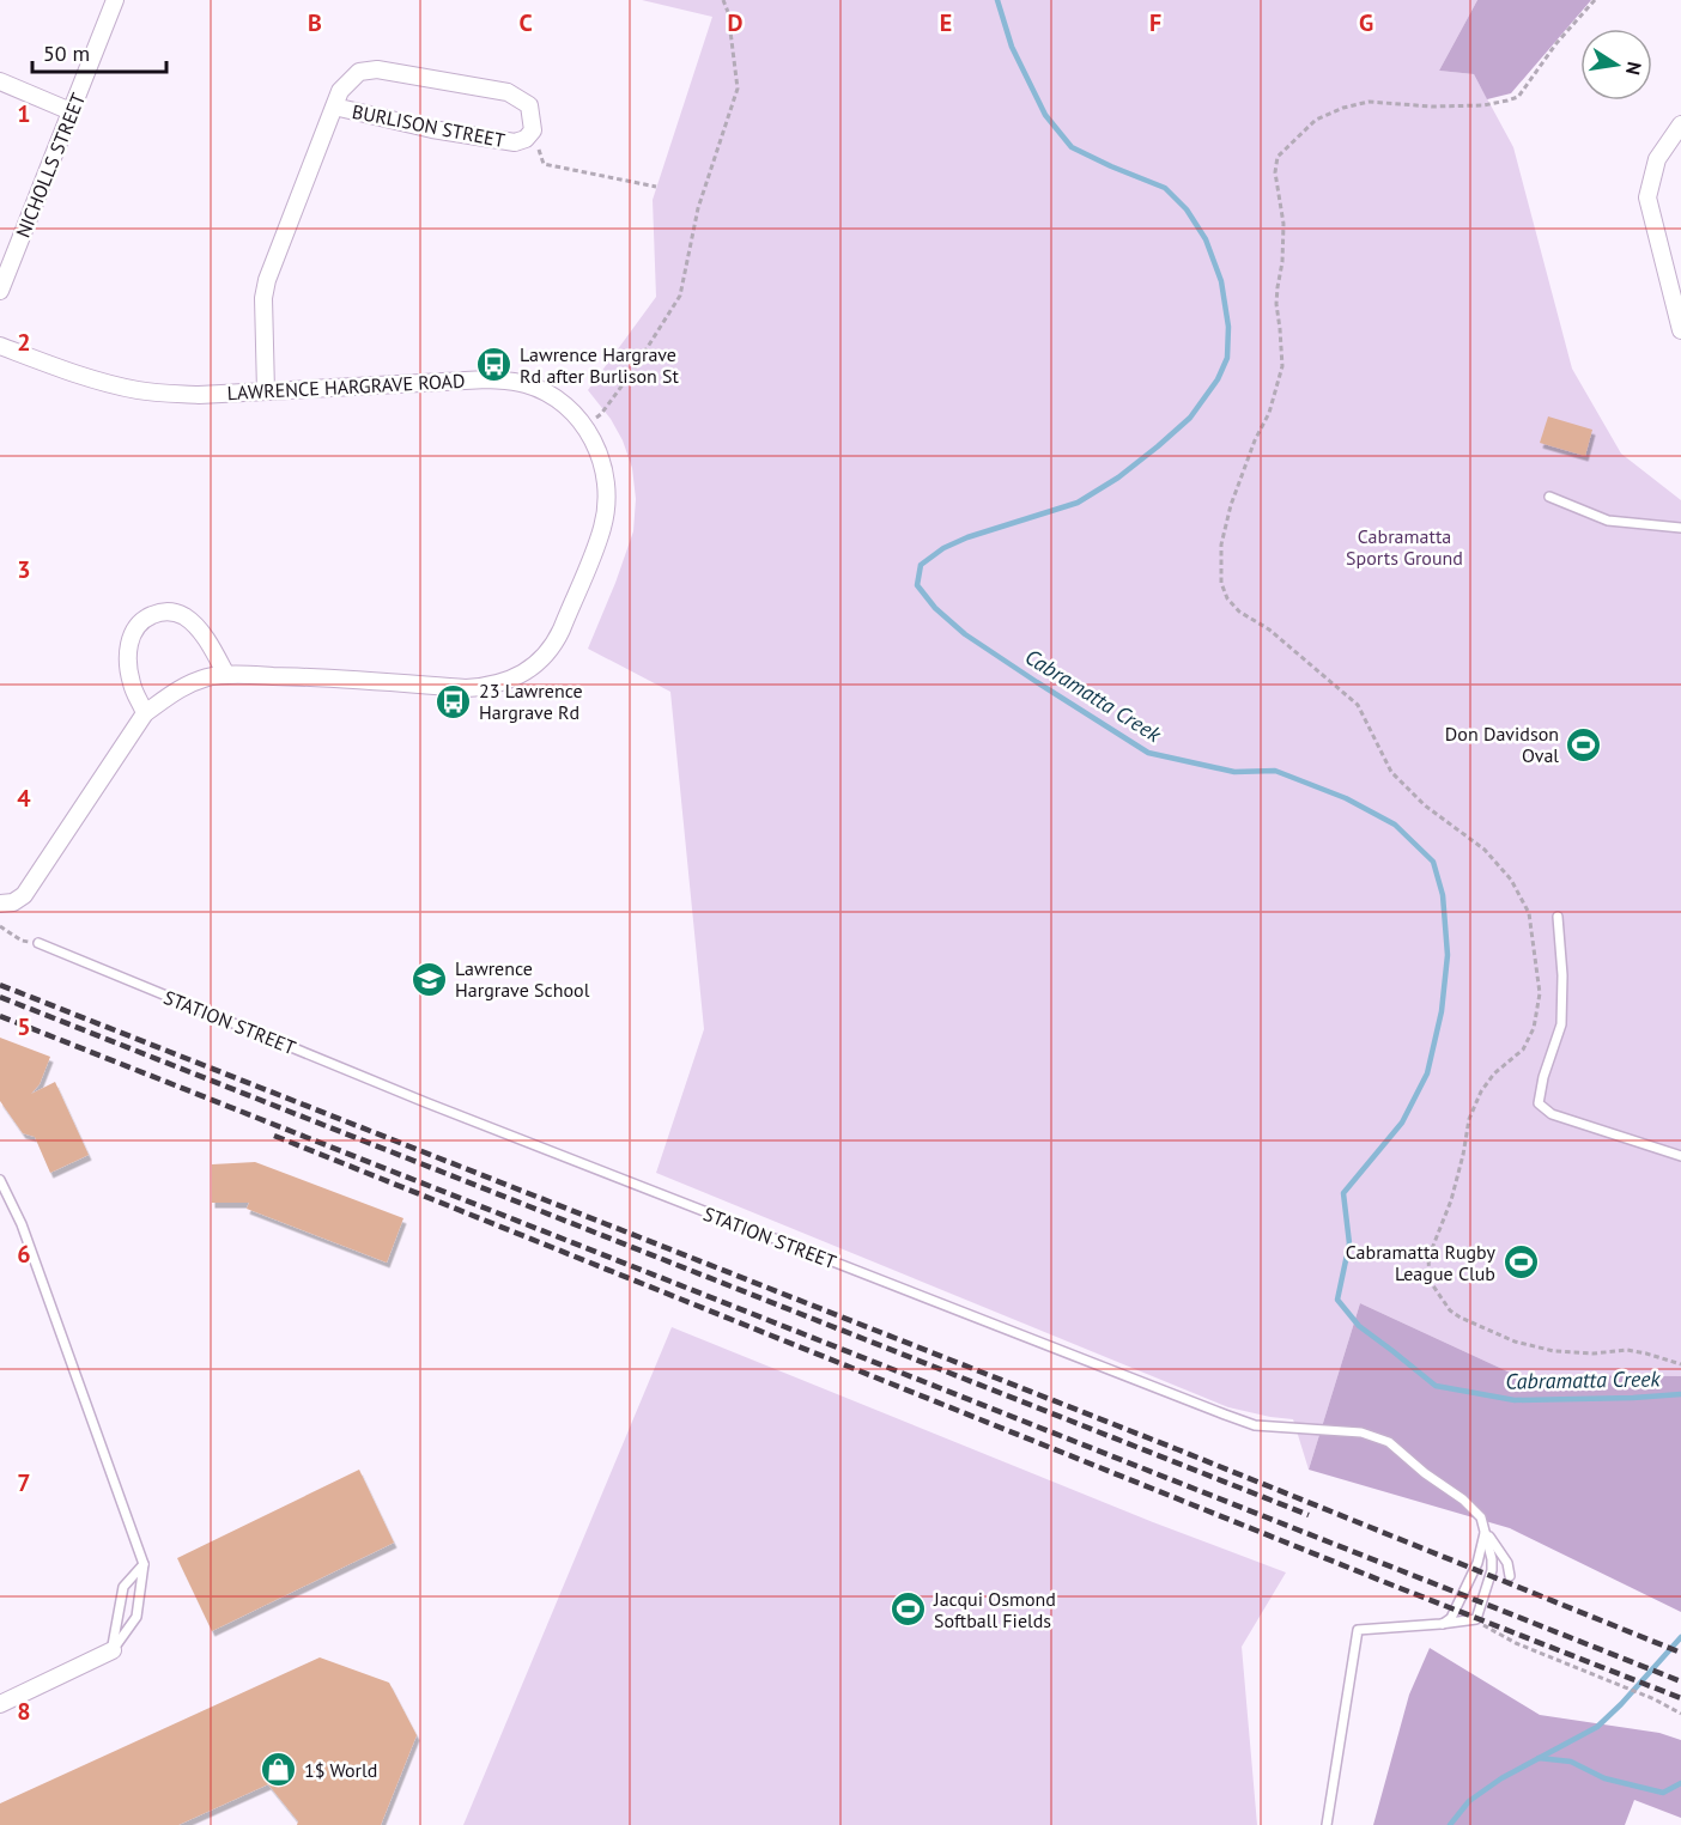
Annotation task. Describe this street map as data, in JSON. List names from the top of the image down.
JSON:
{
  "streets": {
    "street": ["BURLISON STREET", "NICHOLLS STREET", "LAWRENCE HARGRAVE ROAD"],
    "lane": ["STATION STREET"]
  },
  "crossings": [
    ["BURLISON STREET", "LAWRENCE HARGRAVE ROAD"]
  ],
  "water": ["Cabramatta Creek"],
  "parks": ["Cabramatta Sports Ground"],
  "places": {
    "bus stop": ["Lawrence Hargrave Rd after Burlison St", "23 Lawrence Hargrave Rd"],
    "sports": ["Don Davidson Oval", "Cabramatta Rugby League Club", "Jacqui Osmond Softball Fields"],
    "school or university": ["Lawrence Hargrave School"],
    "shop": ["1$ World"]
  },
  "scale_bar": "50 m",
  "north": "right",
  "grid": {
    "columns": [
      "B",
      "C",
      "D",
      "E",
      "F",
      "G"
    ],
    "rows": [
      "1",
      "2",
      "3",
      "4",
      "5",
      "6",
      "7",
      "8"
    ]
  }
}
